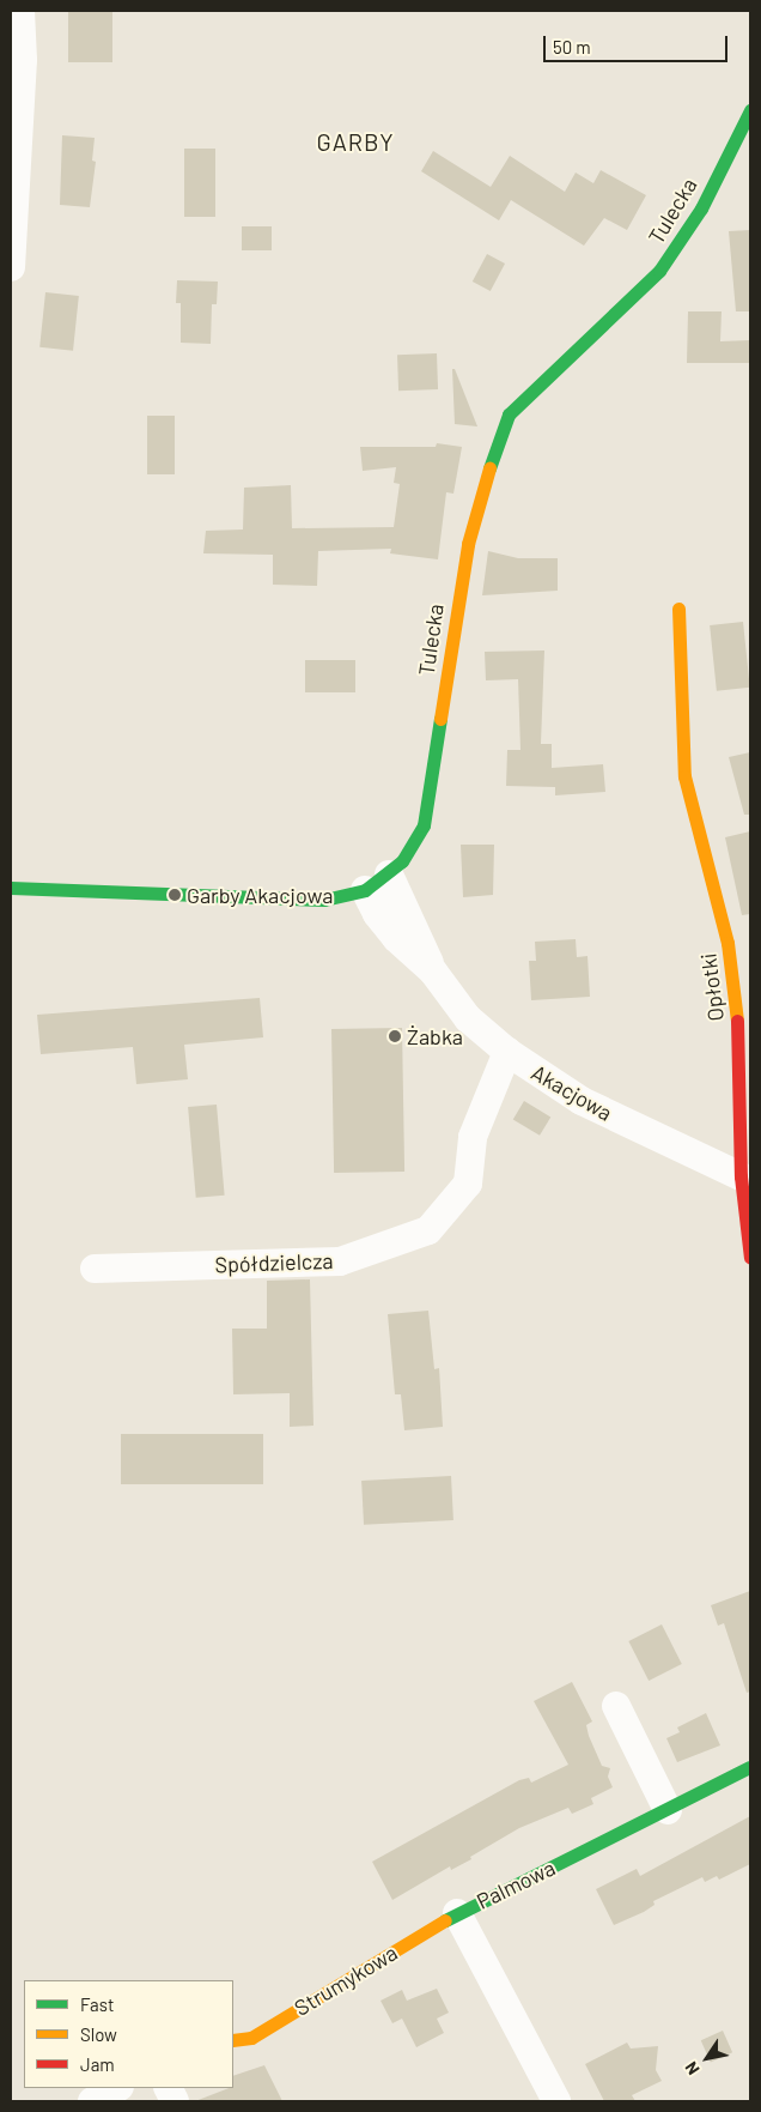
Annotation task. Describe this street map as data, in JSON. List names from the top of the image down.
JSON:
{
  "streets": {
    "street": [
      "Tulecka",
      "Opłotki",
      "Akacjowa",
      "Spółdzielcza",
      "Palmowa",
      "Strumykowa"
    ]
  },
  "crossings": [
    ["Tulecka", "Akacjowa"],
    ["Opłotki", "Akacjowa"],
    ["Akacjowa", "Spółdzielcza"],
    ["Palmowa", "Strumykowa"]
  ],
  "districts": ["GARBY"],
  "places": ["Garby Akacjowa", "Żabka"],
  "legend": ["Fast", "Slow", "Jam"],
  "scale_bar": "50 m",
  "north": "bottom left"
}
